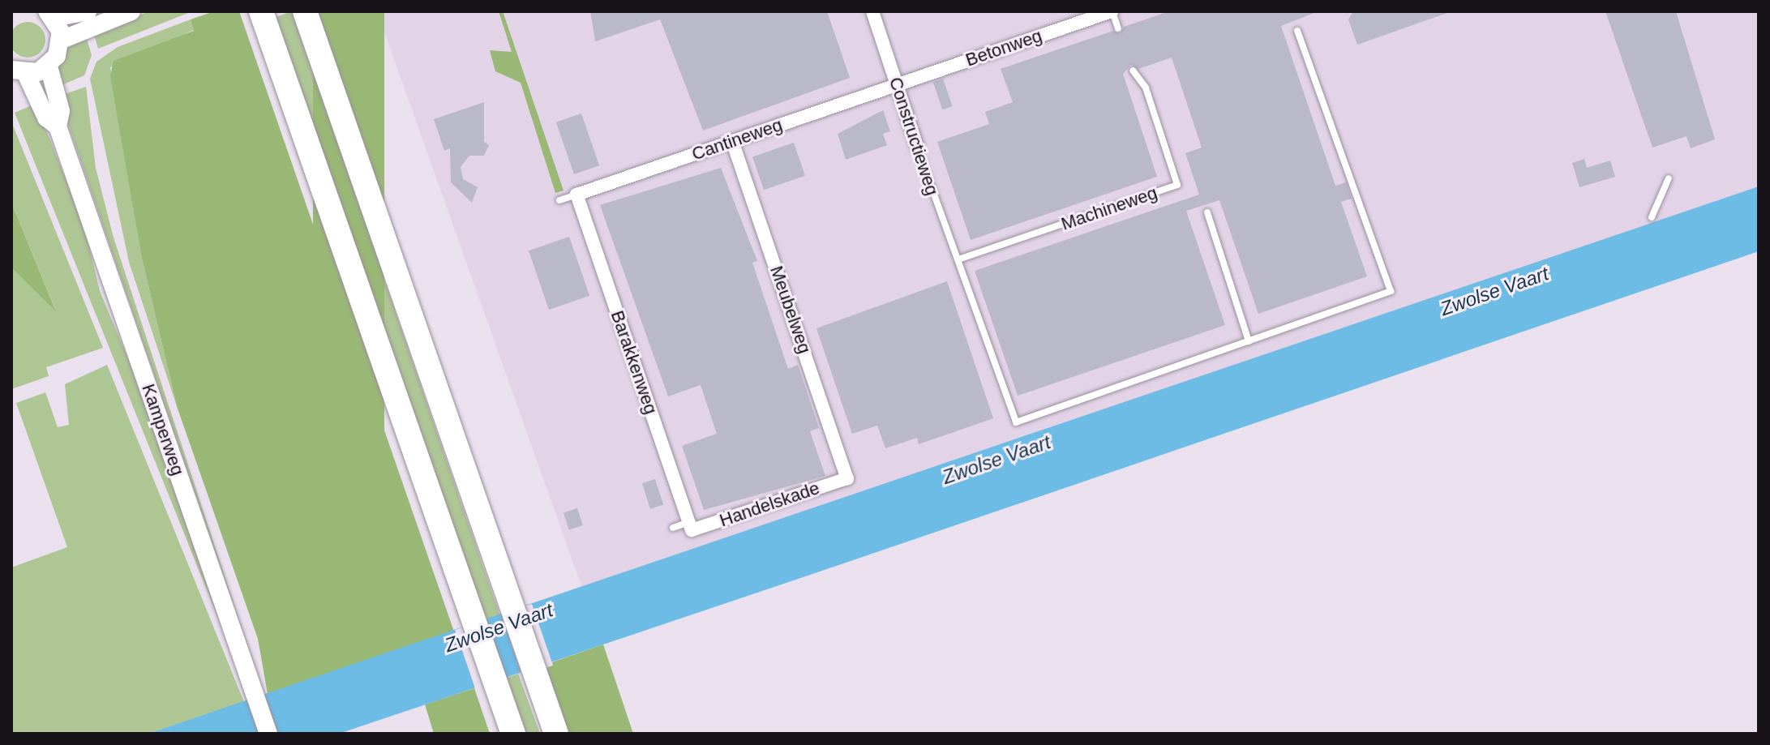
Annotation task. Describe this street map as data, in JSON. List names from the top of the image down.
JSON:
{
  "streets": {
    "main road": ["Kamperweg"],
    "street": [
      "Betonweg",
      "Constructieweg",
      "Cantineweg",
      "Meubelweg",
      "Barakkenweg",
      "Handelskade"
    ],
    "lane": ["Machineweg"]
  },
  "crossings": [
    ["Betonweg", "Constructieweg"],
    ["Betonweg", "Cantineweg"],
    ["Constructieweg", "Cantineweg"],
    ["Constructieweg", "Machineweg"],
    ["Cantineweg", "Meubelweg"],
    ["Cantineweg", "Barakkenweg"],
    ["Meubelweg", "Handelskade"],
    ["Barakkenweg", "Handelskade"]
  ],
  "water": ["Zwolse Vaart"]
}
